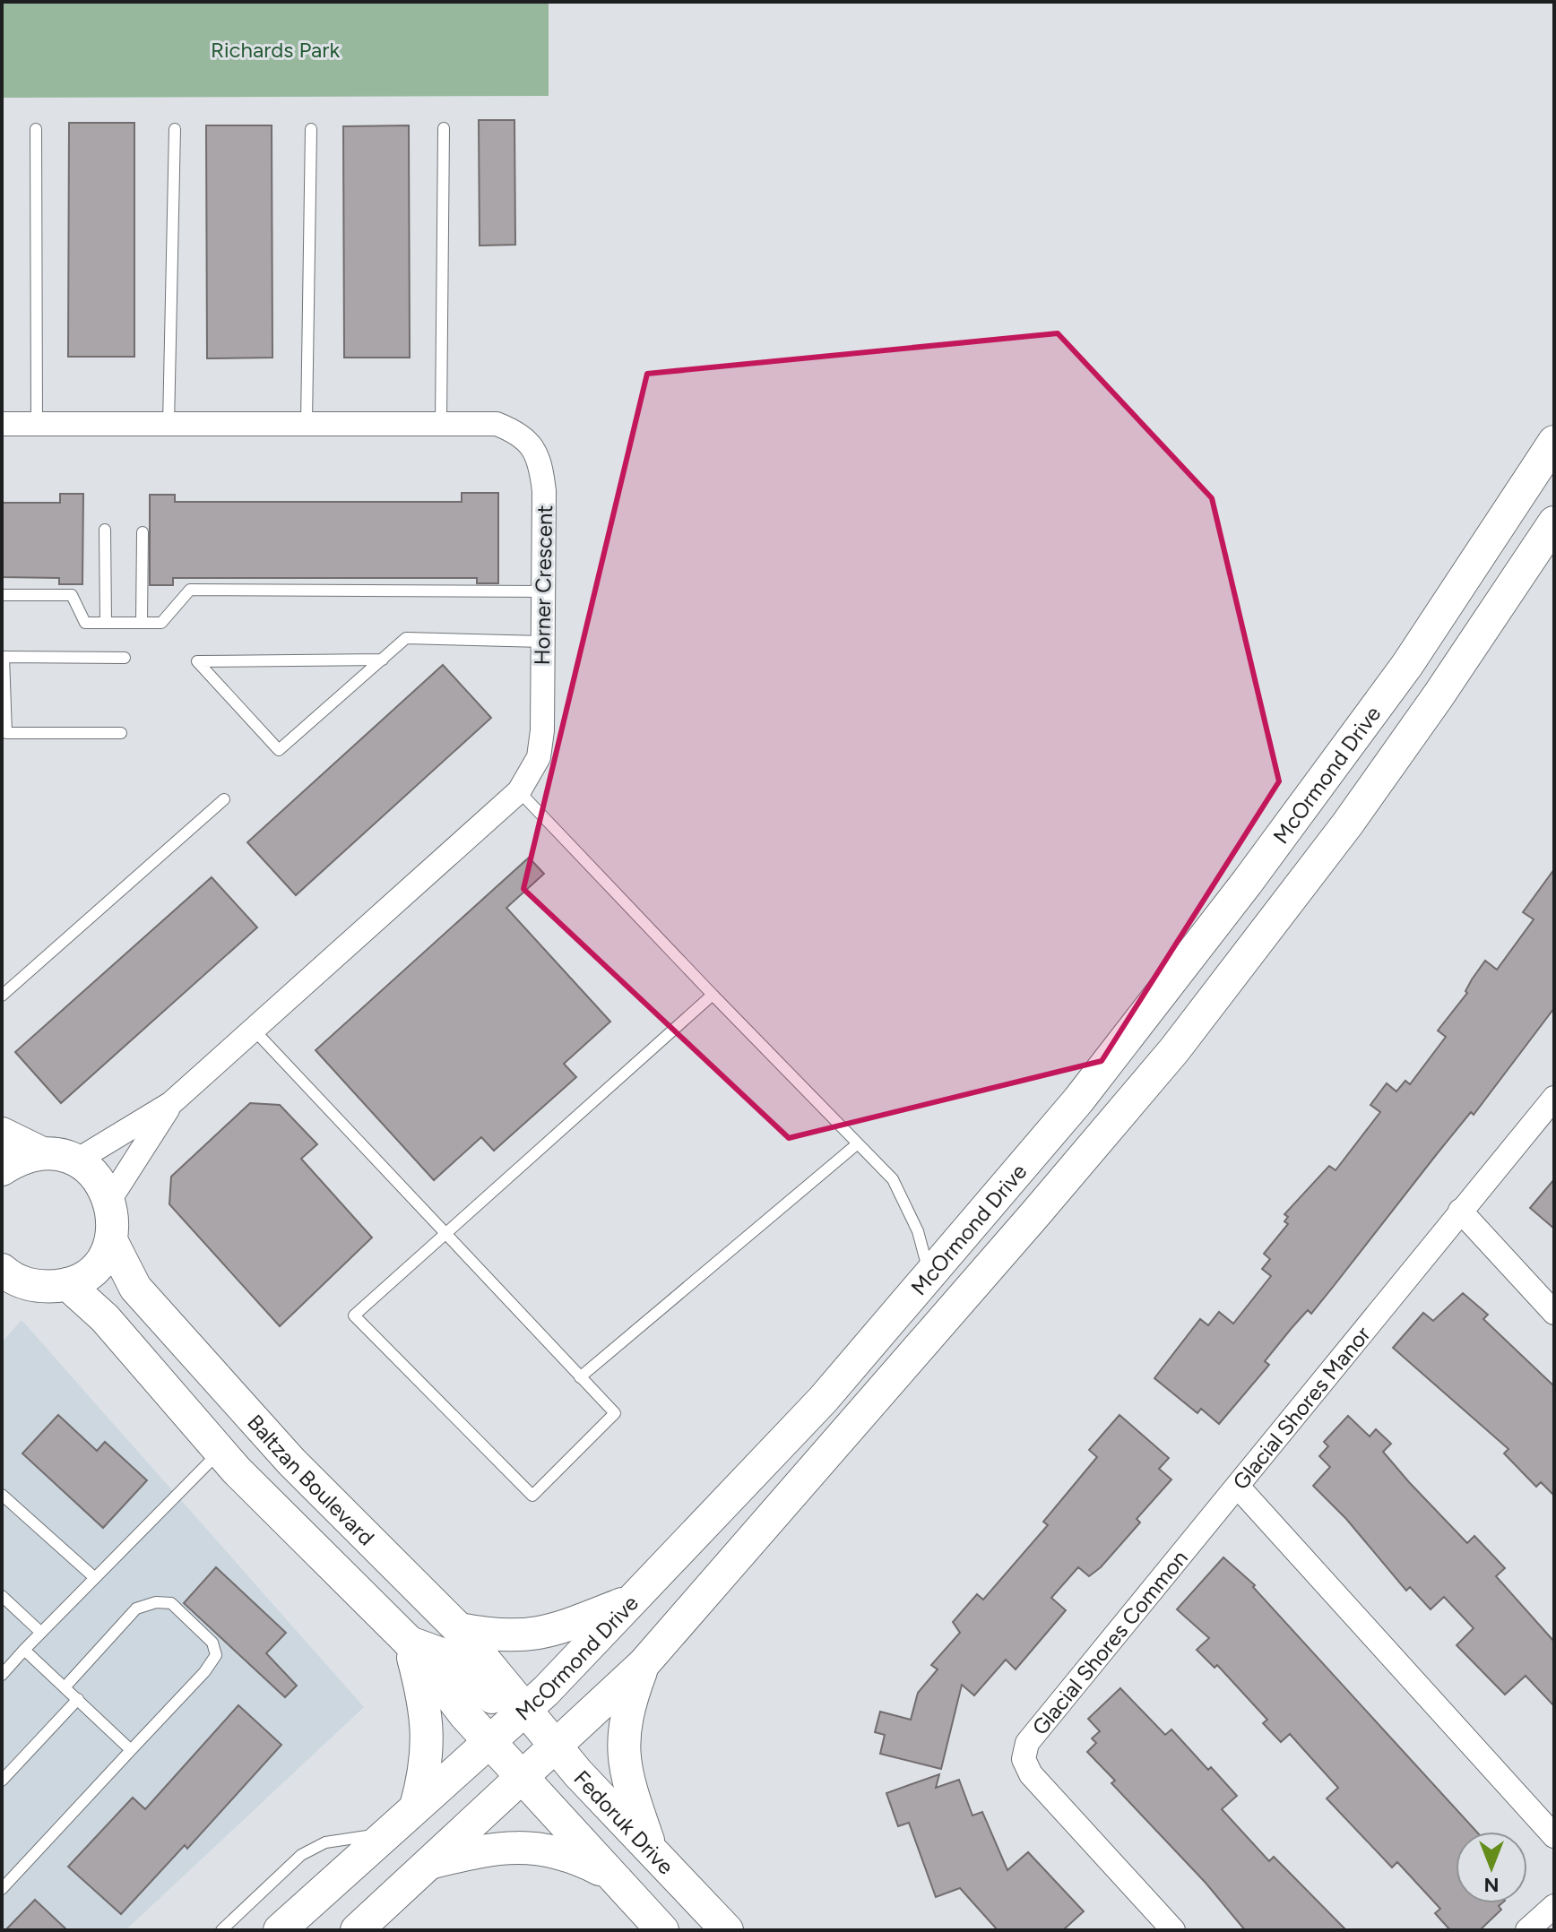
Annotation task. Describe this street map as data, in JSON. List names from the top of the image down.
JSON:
{
  "streets": {
    "main road": ["McOrmond Drive", "Baltzan Boulevard", "Fedoruk Drive"],
    "street": ["Horner Crescent", "Glacial Shores Manor", "Glacial Shores Common"]
  },
  "crossings": [
    ["McOrmond Drive", "Baltzan Boulevard"],
    ["McOrmond Drive", "Fedoruk Drive"],
    ["Glacial Shores Manor", "Glacial Shores Common"],
    ["Baltzan Boulevard", "Fedoruk Drive"]
  ],
  "parks": ["Richards Park"],
  "north": "bottom"
}
